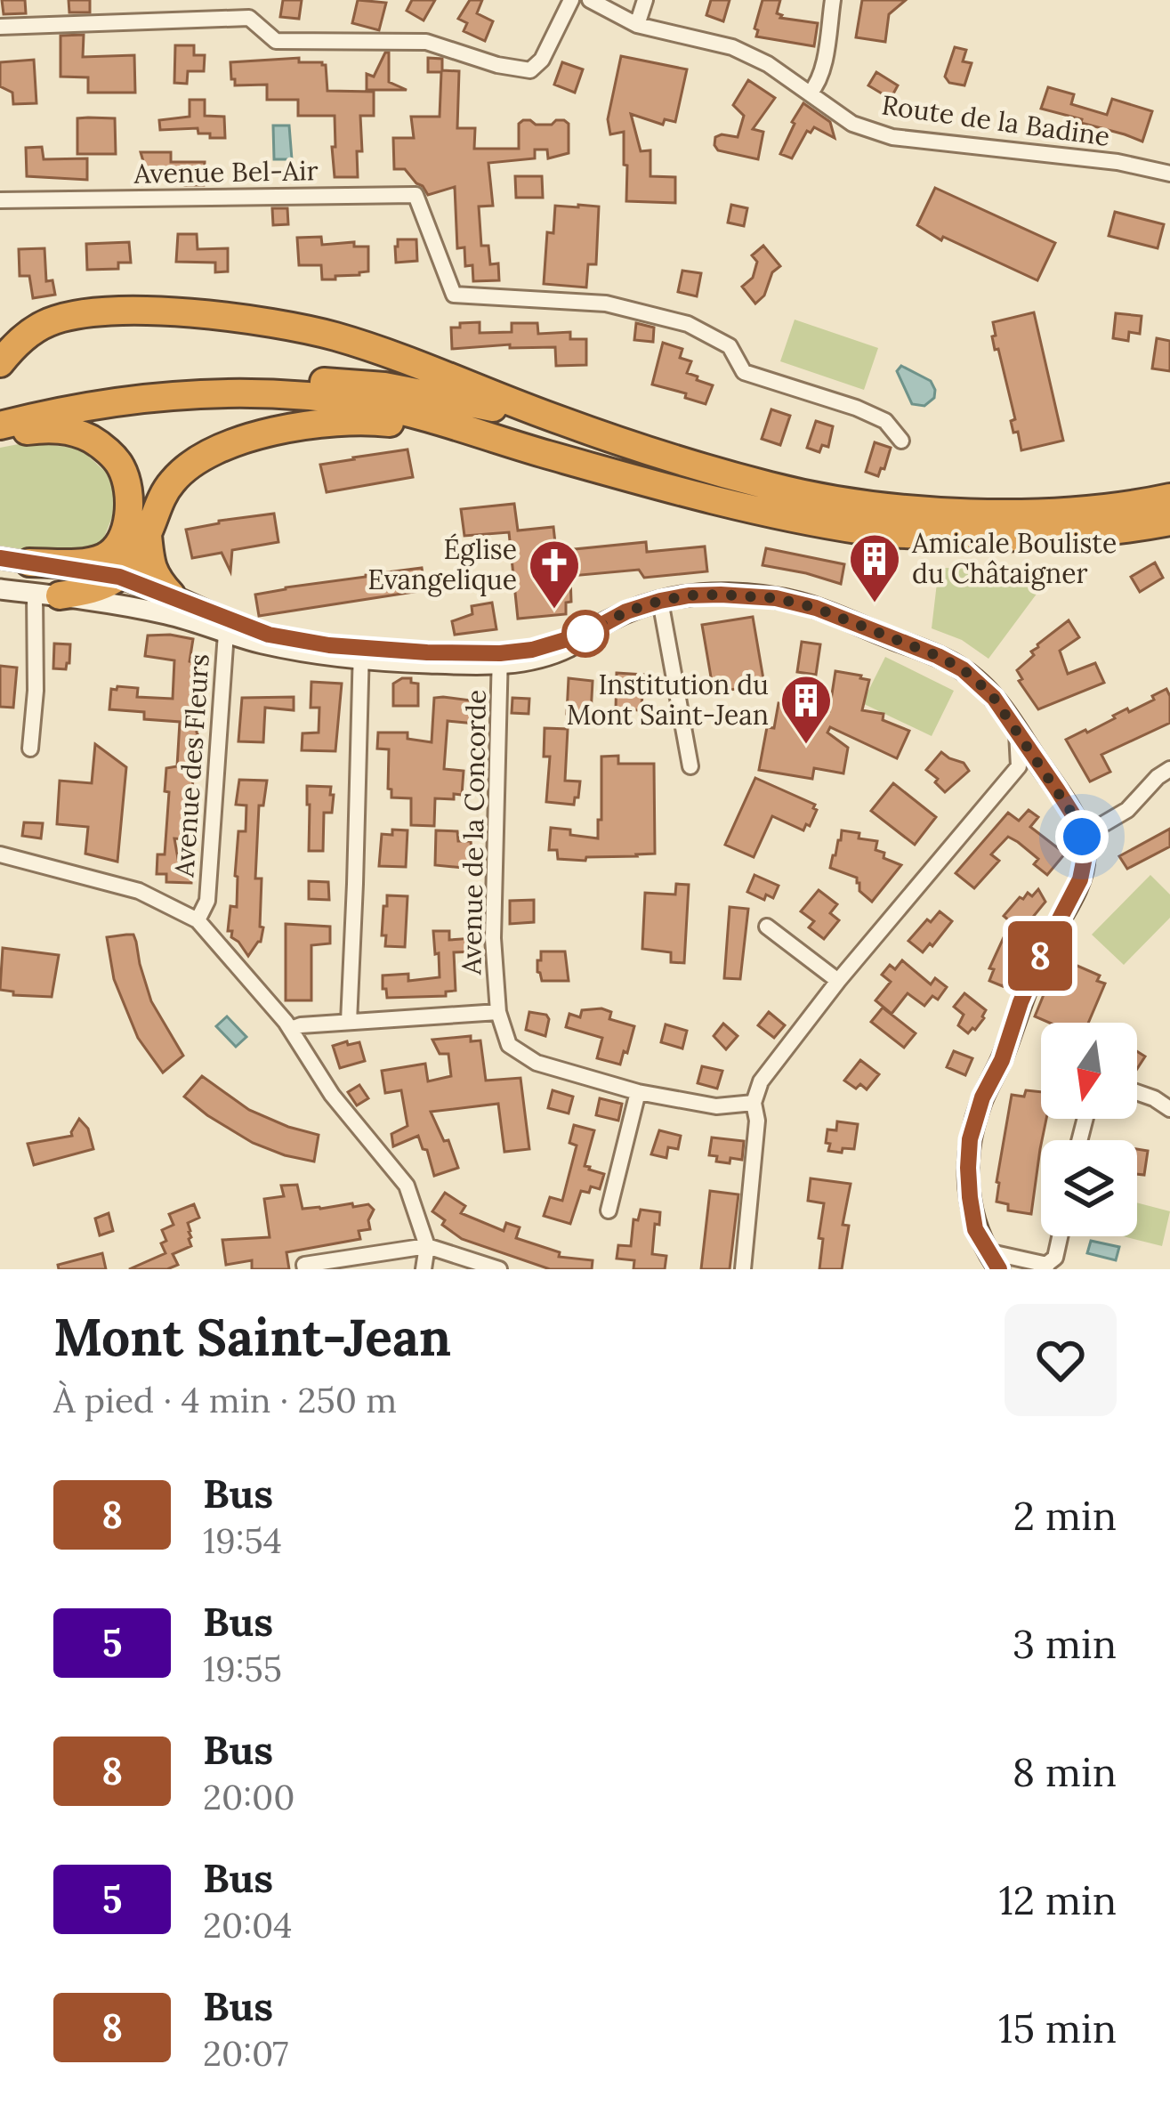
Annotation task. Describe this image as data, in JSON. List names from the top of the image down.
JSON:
{
  "streets": {
    "street": [
      "Route de la Badine",
      "Avenue Bel-Air",
      "Avenue des Fleurs",
      "Avenue de la Concorde"
    ]
  },
  "places": {
    "building": ["Amicale Bouliste du Châtaigner", "Institution du Mont Saint-Jean"],
    "church": ["Église Evangelique"]
  },
  "lines": ["bus line 8"],
  "north": "bottom",
  "page": {
    "on_map": "8",
    "heading": ["Mont Saint-Jean", "À pied · 4 min · 250 m"],
    "list": [
      {
        "mark": "8",
        "name": "Bus",
        "note": "19:54",
        "value": "2 min"
      },
      {
        "mark": "5",
        "name": "Bus",
        "note": "19:55",
        "value": "3 min"
      },
      {
        "mark": "8",
        "name": "Bus",
        "note": "20:00",
        "value": "8 min"
      },
      {
        "mark": "5",
        "name": "Bus",
        "note": "20:04",
        "value": "12 min"
      },
      {
        "mark": "8",
        "name": "Bus",
        "note": "20:07",
        "value": "15 min"
      }
    ]
  }
}
